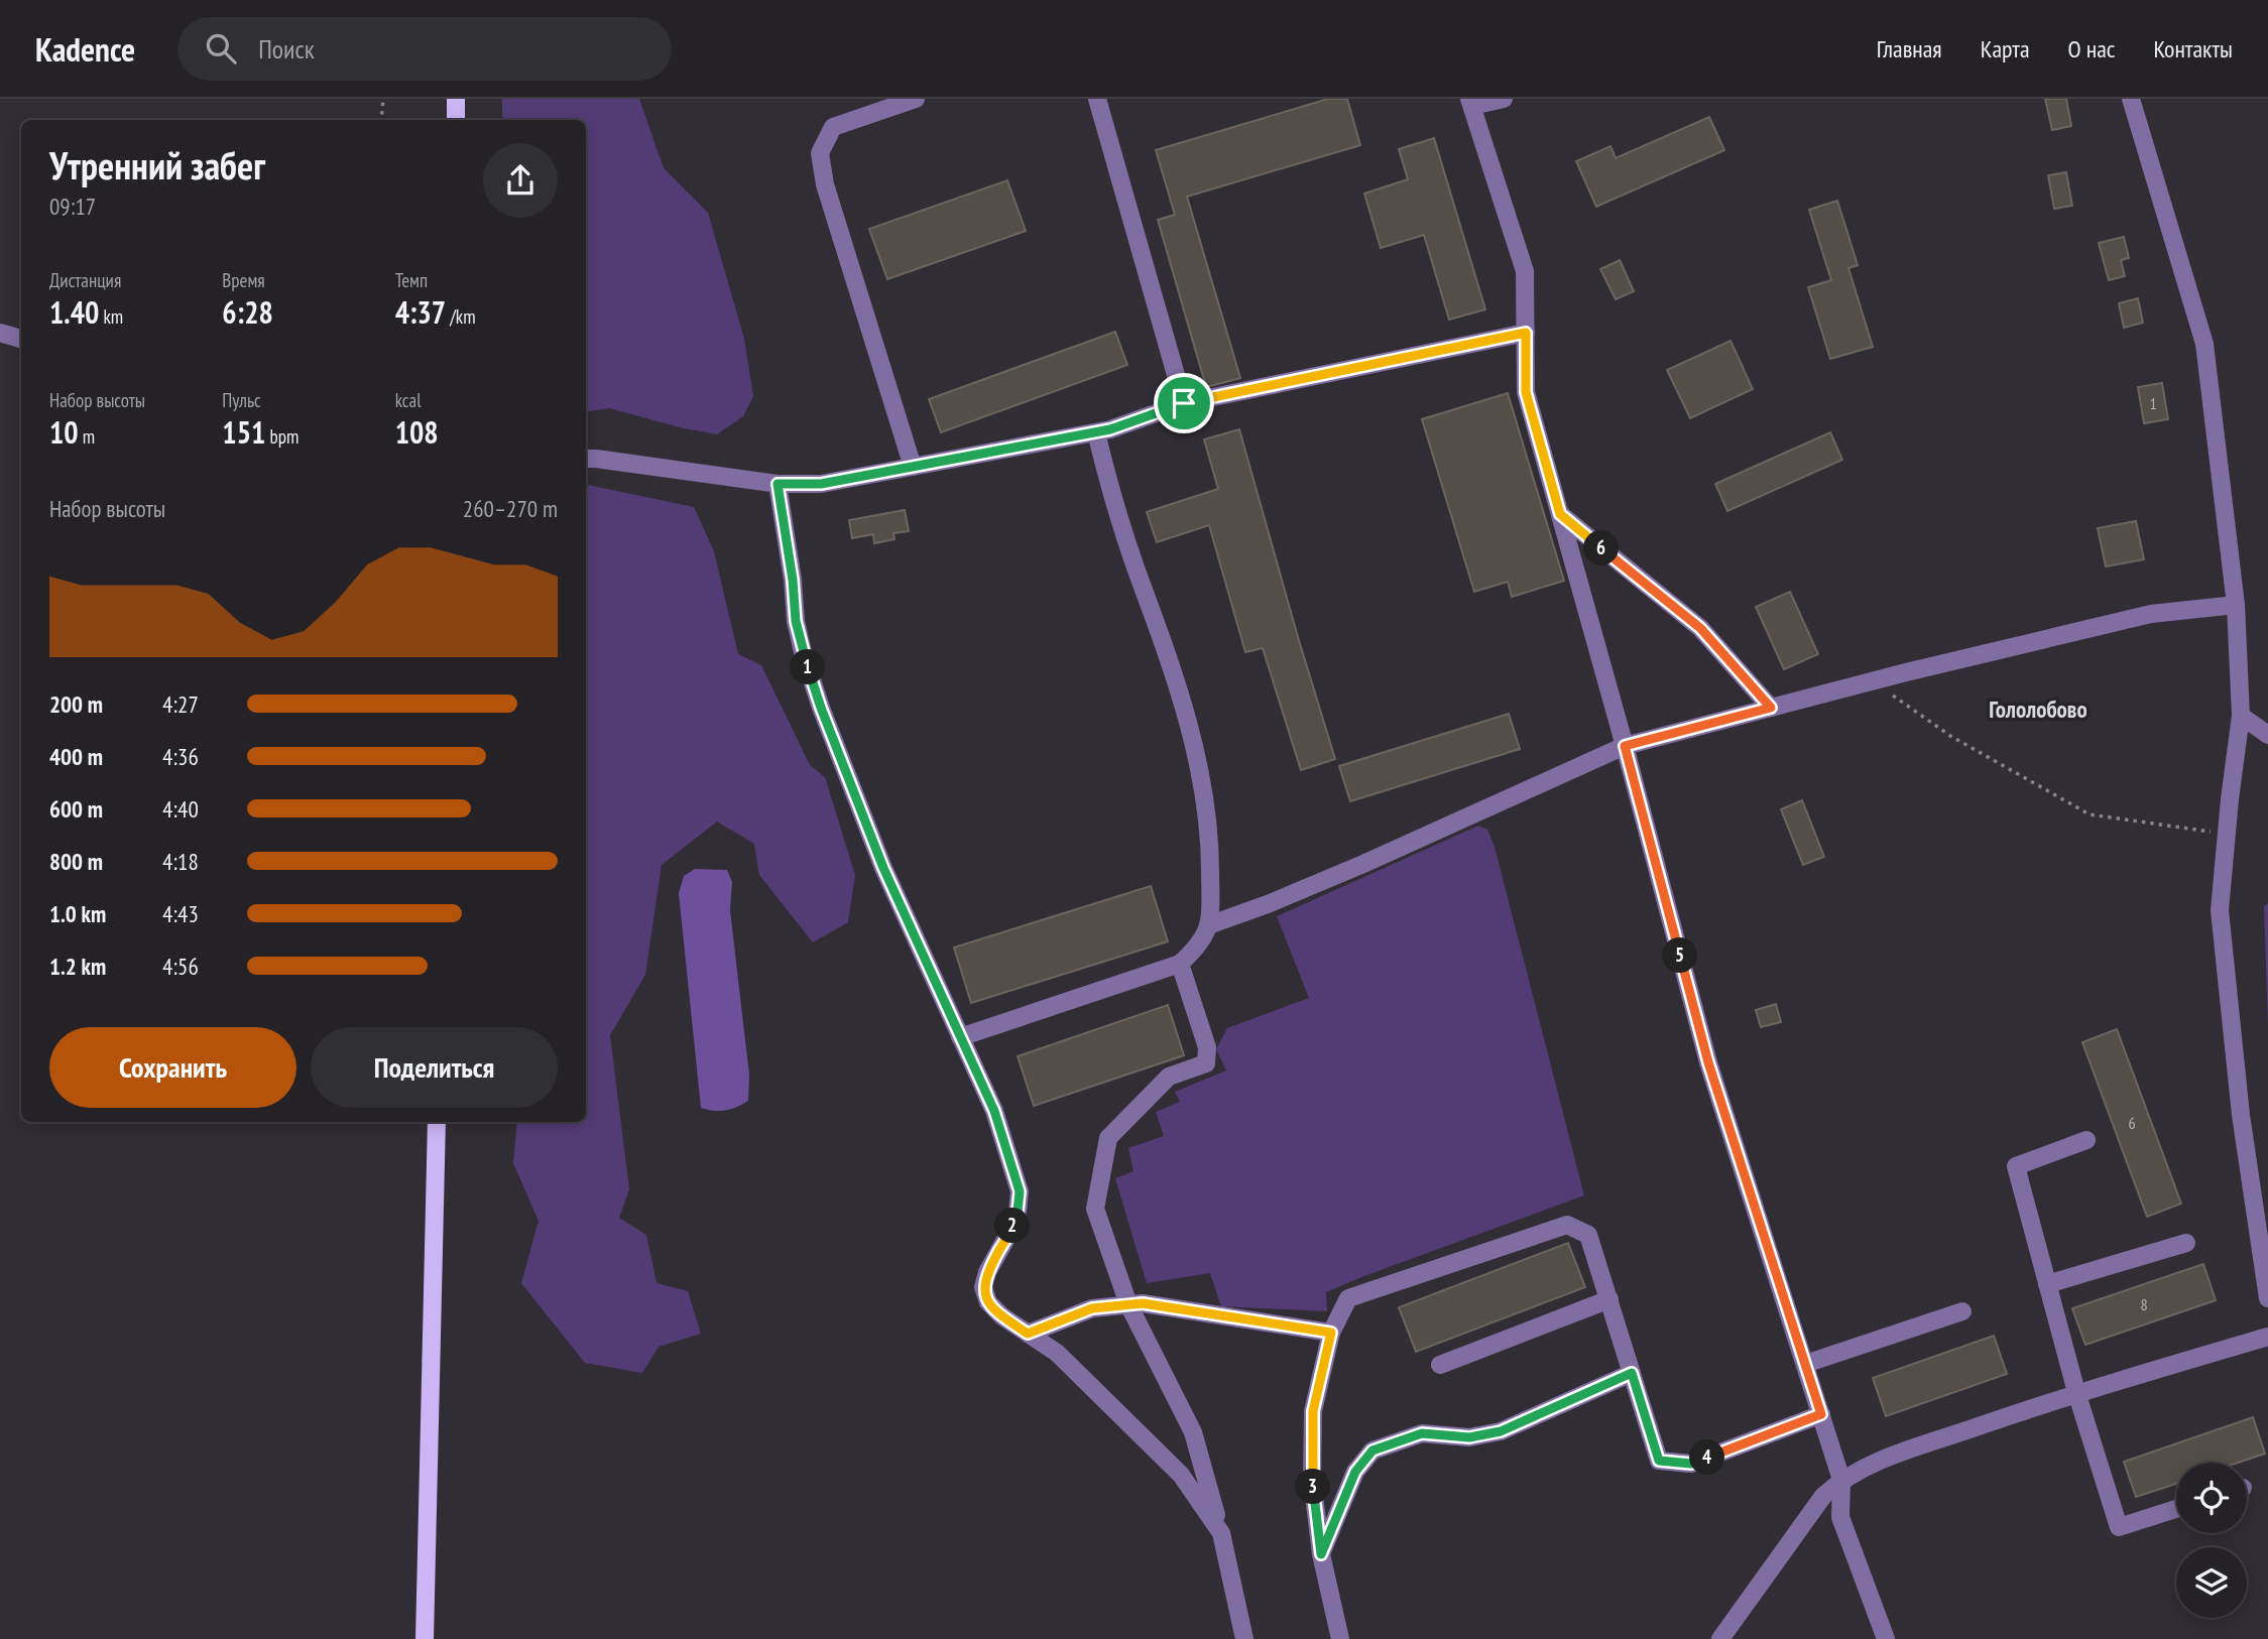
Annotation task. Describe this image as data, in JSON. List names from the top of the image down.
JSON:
{
  "districts": ["Гололобово"],
  "house_numbers": ["1", "6", "8"],
  "page": {
    "header": "Kadence",
    "search": "Поиск",
    "nav": [
      "Главная",
      "Карта",
      "О нас",
      "Контакты"
    ],
    "heading": ["Утренний забег", "09:17"],
    "stats": [
      ["Дистанция", "1.40 km"],
      ["Время", "6:28"],
      ["Темп", "4:37 /km"],
      ["Набор высоты", "10 m"],
      ["Пульс", "151 bpm"],
      ["kcal", "108"]
    ],
    "chart": ["Набор высоты", "260–270 m"],
    "pins": [
      "6",
      "1",
      "5",
      "2",
      "4",
      "3"
    ],
    "list": [
      {
        "name": "200 m",
        "note": "4:27"
      },
      {
        "name": "400 m",
        "note": "4:36"
      },
      {
        "name": "600 m",
        "note": "4:40"
      },
      {
        "name": "800 m",
        "note": "4:18"
      },
      {
        "name": "1.0 km",
        "note": "4:43"
      },
      {
        "name": "1.2 km",
        "note": "4:56"
      }
    ],
    "buttons": ["Сохранить", "Поделиться"]
  }
}
